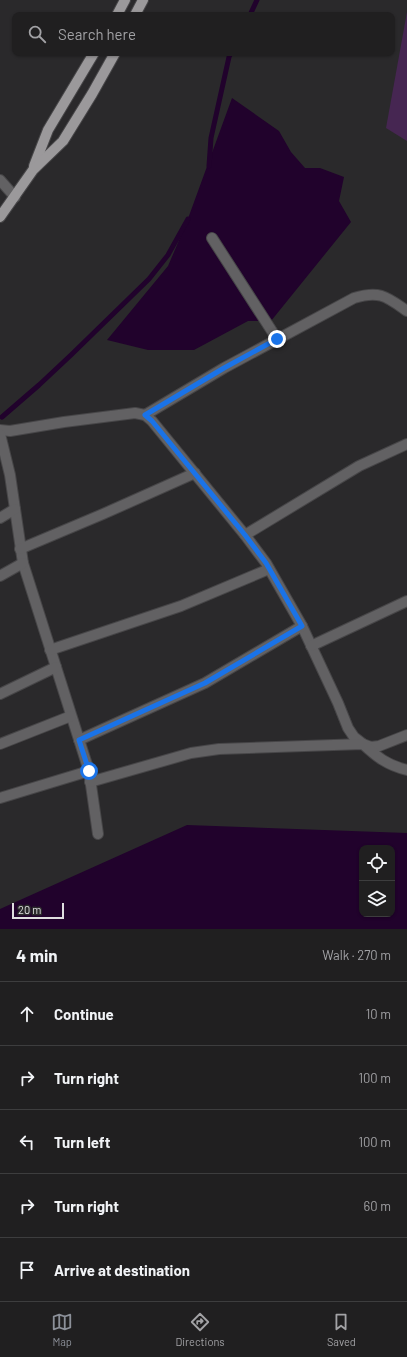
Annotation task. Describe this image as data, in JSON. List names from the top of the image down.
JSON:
{
  "scale_bar": "20 m",
  "page": {
    "search": "Search here",
    "scale": "20 m",
    "heading": ["4 min", "Walk · 270 m"],
    "list": [
      ["Continue", "10 m"],
      ["Turn right", "100 m"],
      ["Turn left", "100 m"],
      ["Turn right", "60 m"],
      "Arrive at destination"
    ],
    "nav": ["Map", "Directions", "Saved"]
  }
}
